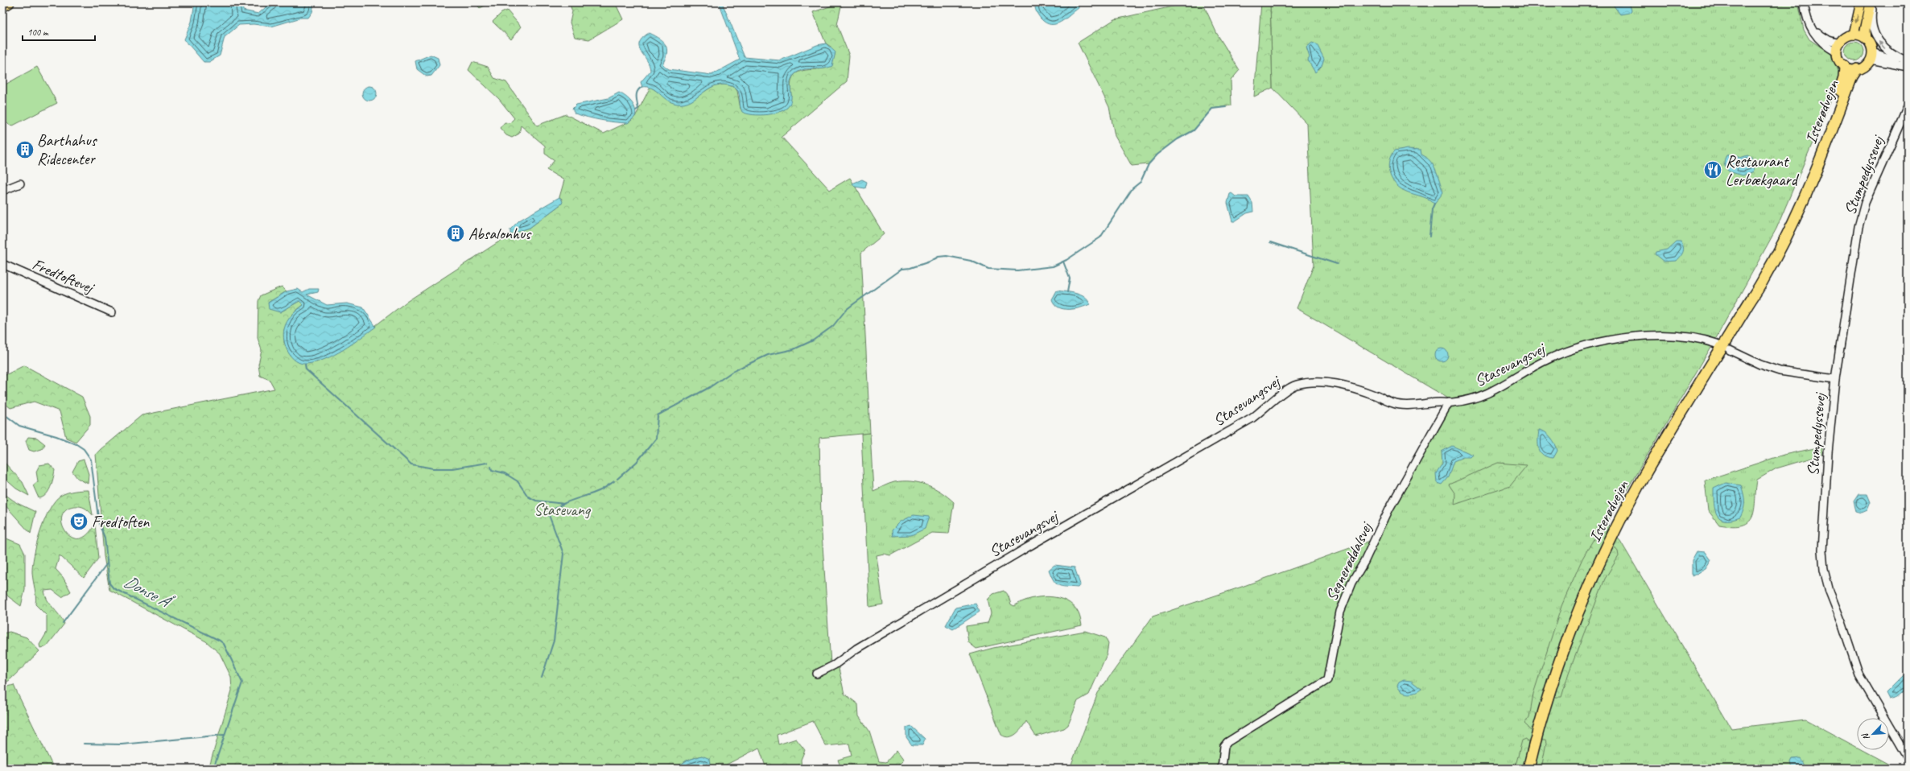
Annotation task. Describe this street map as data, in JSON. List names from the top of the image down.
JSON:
{
  "streets": {
    "highway": ["Isterødvejen"],
    "street": [
      "Stumpedyssevej",
      "Fredtoftevej",
      "Stasevangsvej",
      "Segnerøddalsvej"
    ]
  },
  "crossings": [
    ["Stasevangsvej", "Segnerøddalsvej"]
  ],
  "water": ["Donse Å"],
  "parks": ["Stasevang"],
  "places": {
    "building": ["Barthahus Ridecenter", "Absalonhus"],
    "restaurant": ["Restaurant Lerbækgaard"],
    "theatre": ["Fredtoften"]
  },
  "scale_bar": "100 m",
  "north": "bottom left"
}
